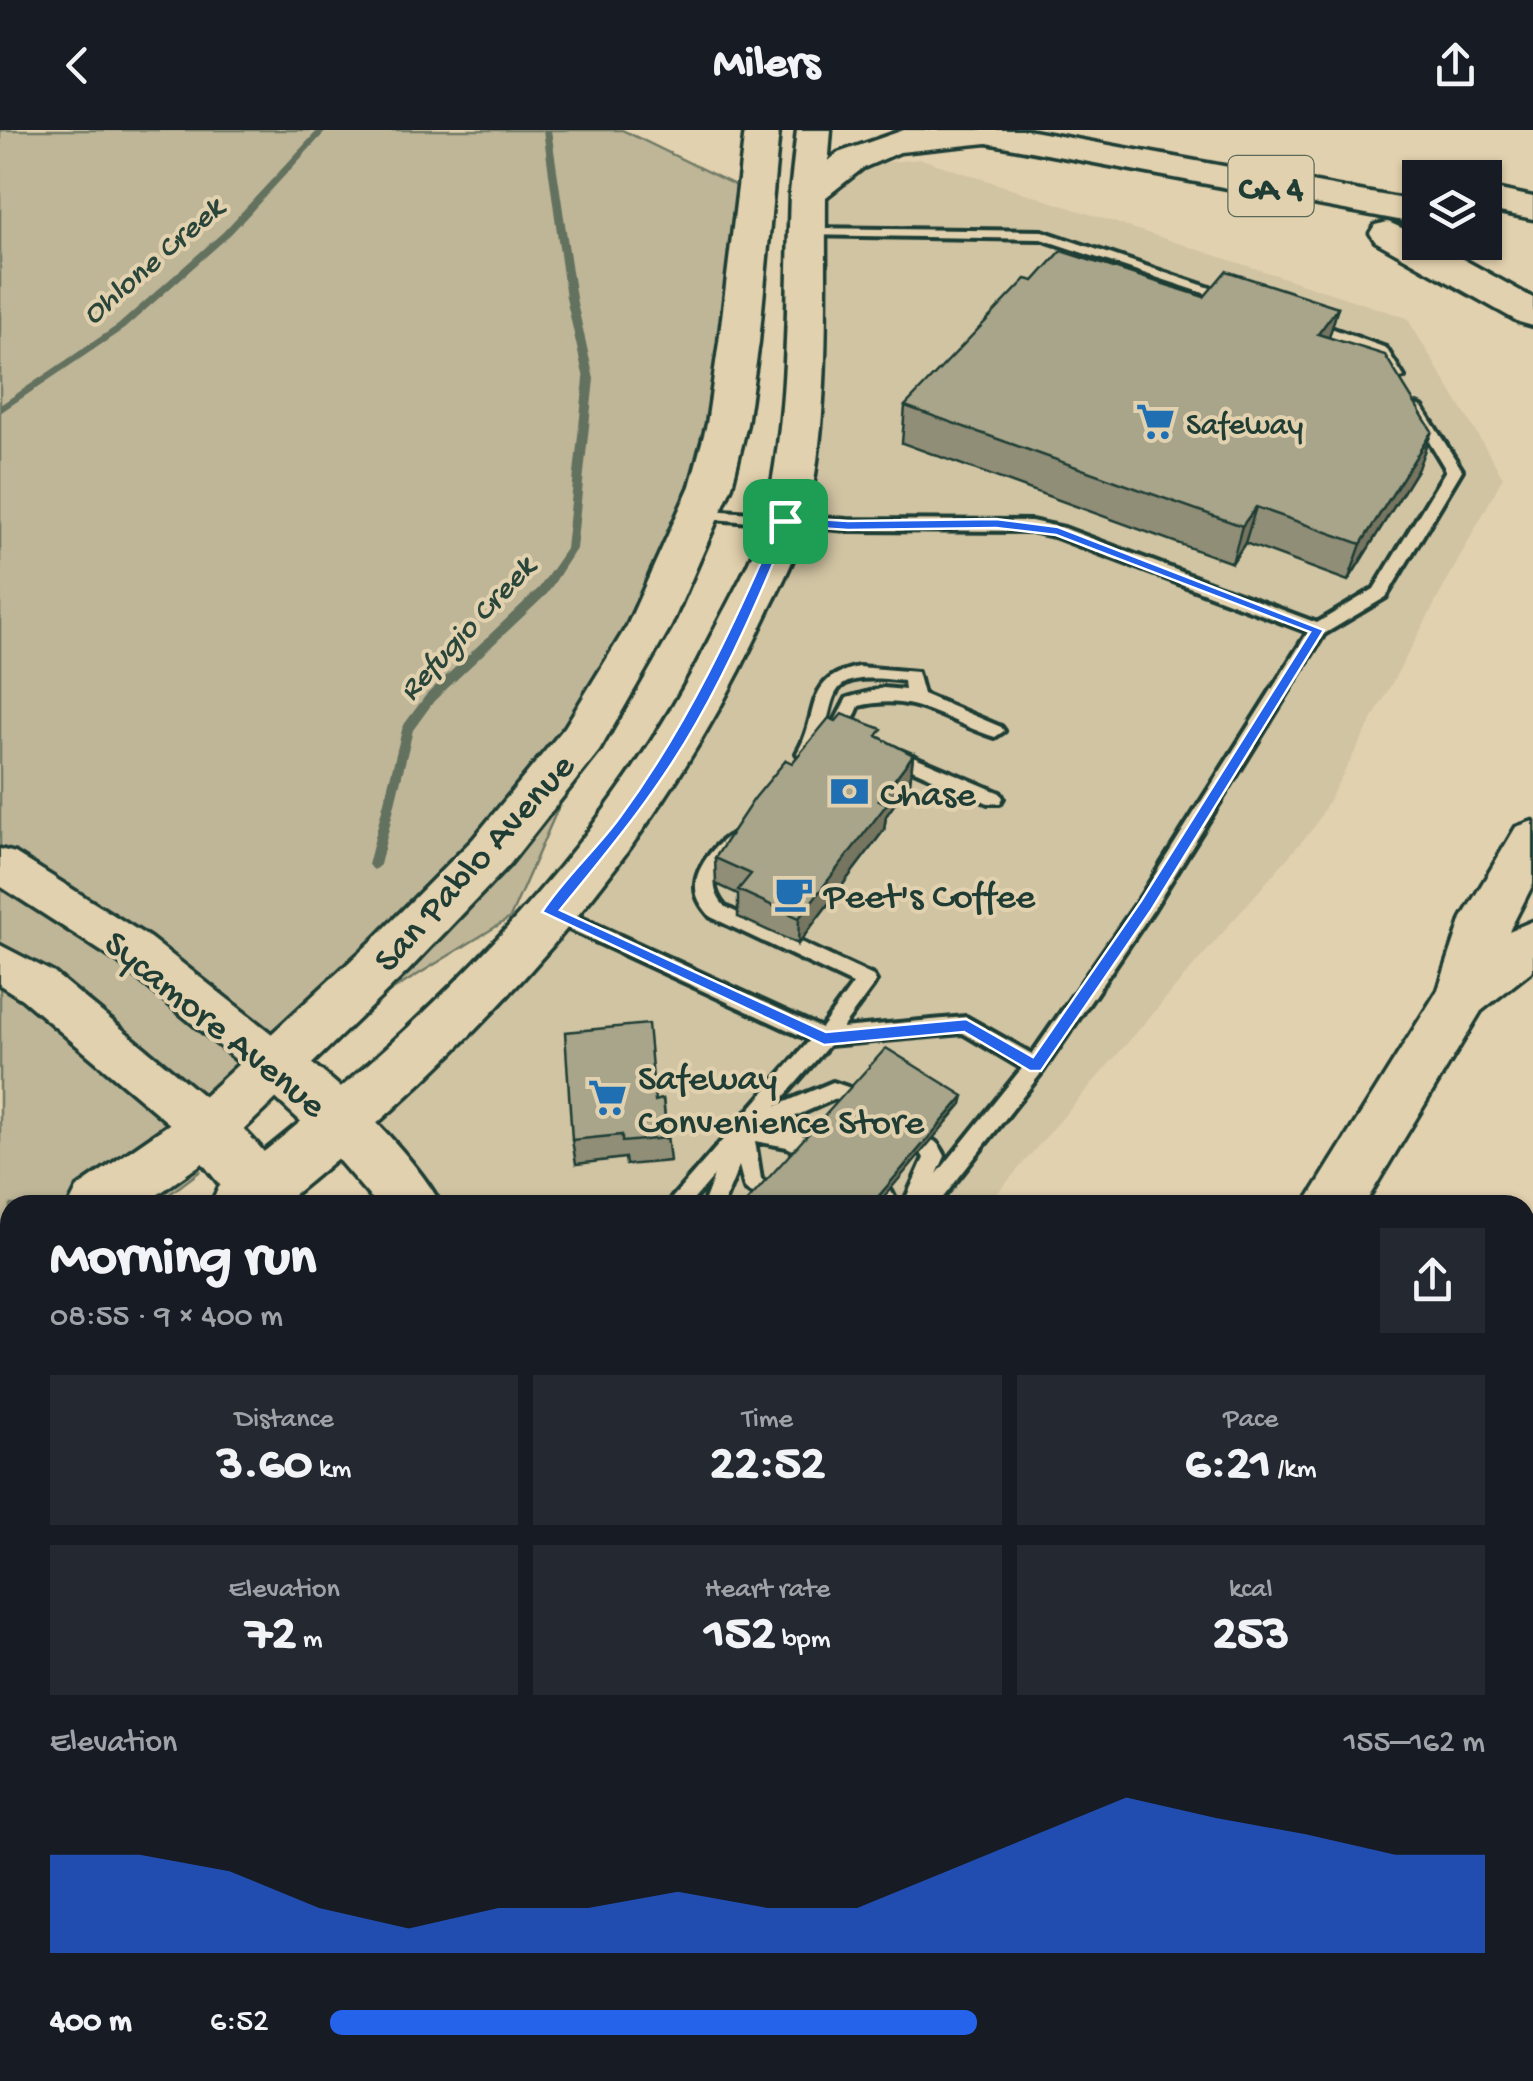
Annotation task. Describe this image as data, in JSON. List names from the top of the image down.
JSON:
{
  "streets": {
    "main road": ["CA 4", "San Pablo Avenue", "Sycamore Avenue"]
  },
  "crossings": [
    ["San Pablo Avenue", "Sycamore Avenue"]
  ],
  "water": ["Ohlone Creek", "Refugio Creek"],
  "places": {
    "supermarket": ["Safeway", "Safeway Convenience Store"],
    "bank": ["Chase"],
    "cafe": ["Peet's Coffee"]
  },
  "page": {
    "header": "Milers",
    "heading": ["Morning run", "08:55 · 9 × 400 m"],
    "stats": [
      ["Distance", "3.60 km"],
      ["Time", "22:52"],
      ["Pace", "6:21 /km"],
      ["Elevation", "72 m"],
      ["Heart rate", "152 bpm"],
      ["kcal", "253"]
    ],
    "chart": ["Elevation", "155–162 m"],
    "list": [
      {
        "name": "400 m",
        "note": "6:52"
      }
    ]
  }
}
